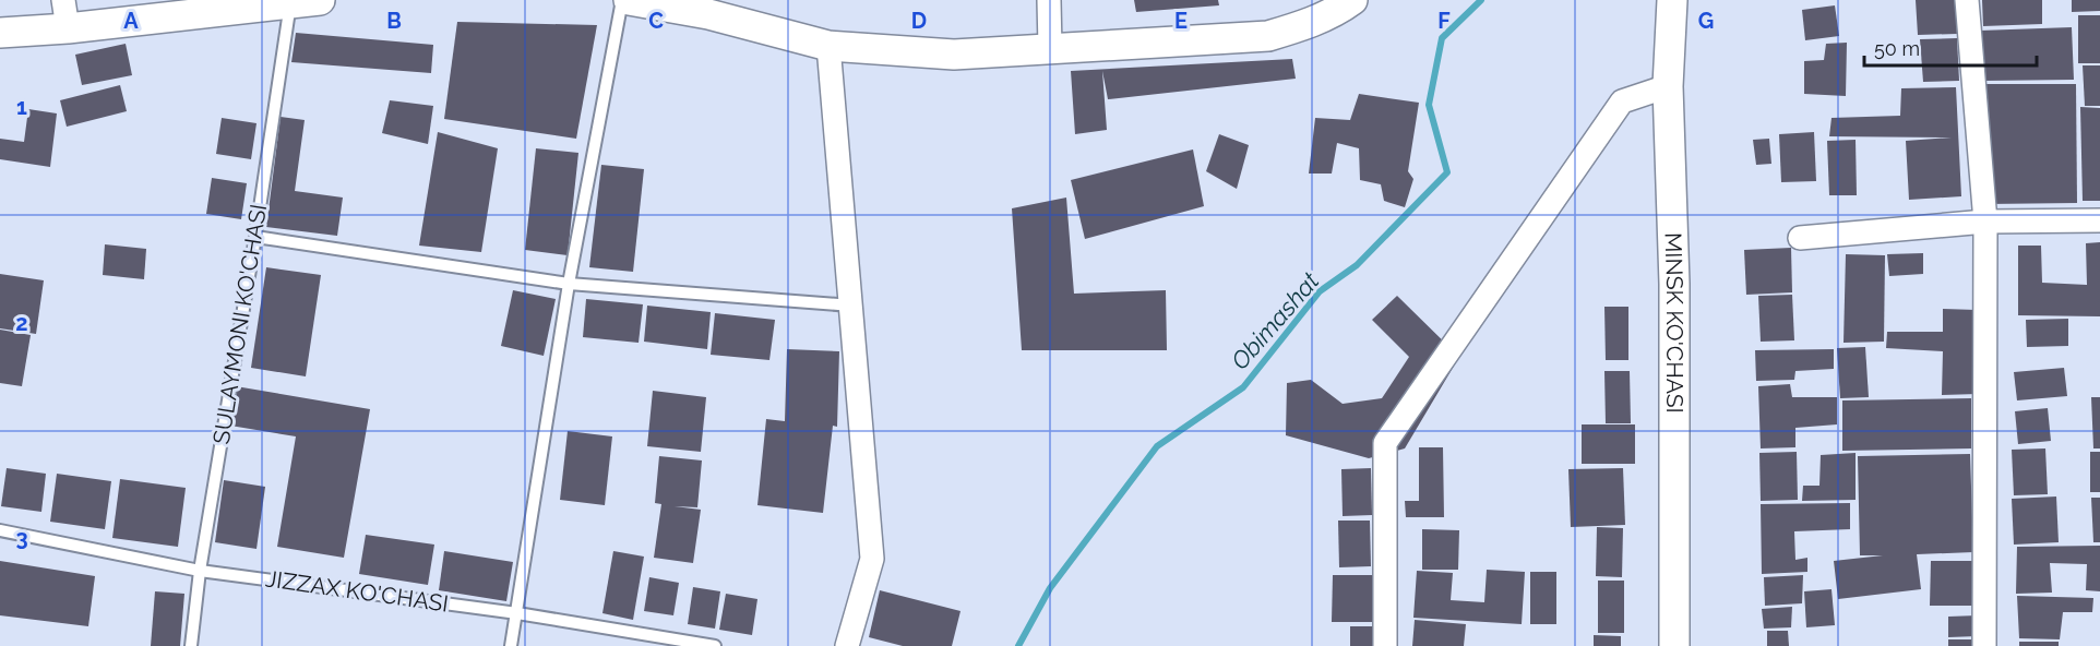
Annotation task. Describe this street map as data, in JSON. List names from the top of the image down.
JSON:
{
  "streets": {
    "street": ["MINSK KO'CHASI"],
    "lane": ["SULAYMONI KO'CHASI", "JIZZAX KO'CHASI"]
  },
  "crossings": [
    ["SULAYMONI KO'CHASI", "JIZZAX KO'CHASI"]
  ],
  "water": ["Obimashat"],
  "scale_bar": "50 m",
  "grid": {
    "columns": [
      "A",
      "B",
      "C",
      "D",
      "E",
      "F",
      "G"
    ],
    "rows": ["1", "2", "3"]
  }
}
